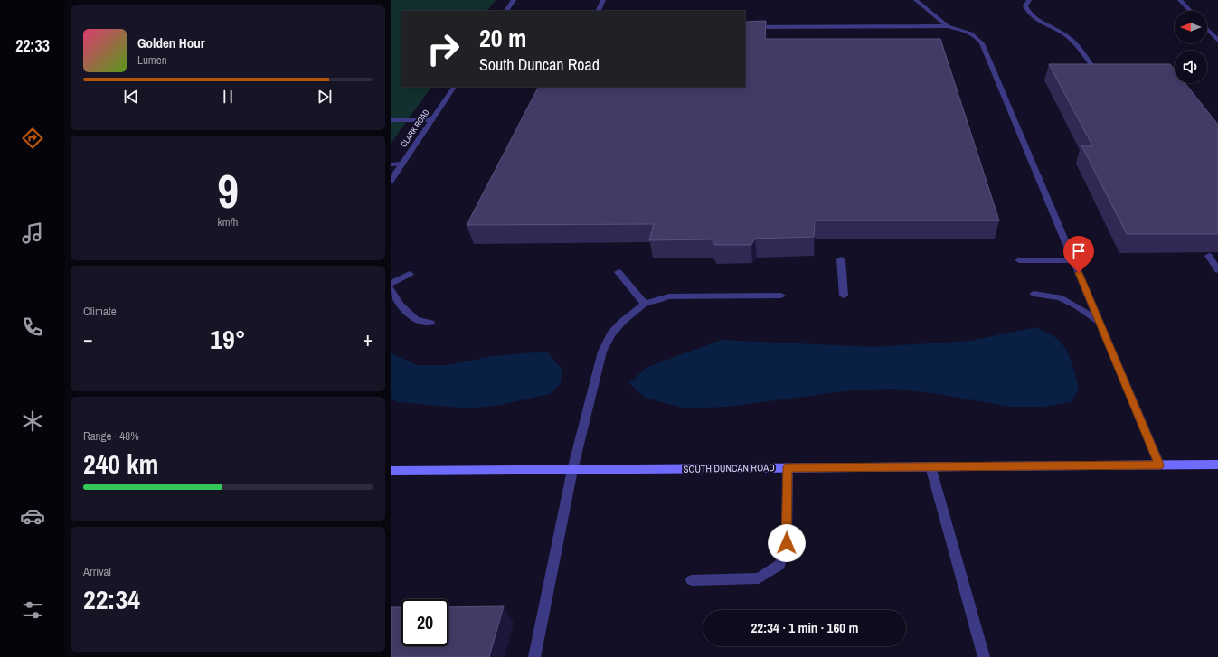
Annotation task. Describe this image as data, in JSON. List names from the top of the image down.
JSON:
{
  "streets": {
    "main road": ["SOUTH DUNCAN ROAD"],
    "street": ["CLARK ROAD"]
  },
  "north": "left",
  "page": {
    "tabs": "22:33",
    "turn": ["20 m", "South Duncan Road"],
    "song": ["Golden Hour", "Lumen"],
    "tile": [
      ["9", "km/h"],
      "Climate",
      ["Range · 48%", "240 km"],
      ["Arrival", "22:34"]
    ],
    "heat": ["−", "19°", "+"],
    "limit": "20",
    "trip": "22:34 · 1 min · 160 m"
  }
}
